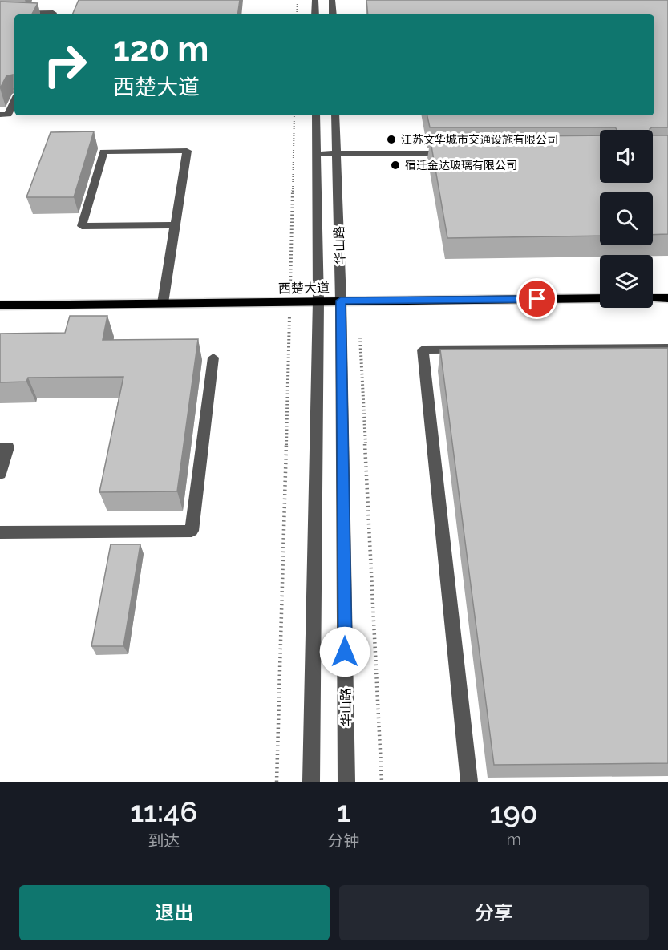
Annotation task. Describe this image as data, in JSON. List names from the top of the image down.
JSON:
{
  "streets": {
    "main road": ["西楚大道"],
    "street": ["华山路"]
  },
  "crossings": [
    ["华山路", "西楚大道"]
  ],
  "places": ["江苏文华城市交通设施有限公司", "宿迁金达玻璃有限公司"],
  "page": {
    "turn": ["120 m", "西楚大道"],
    "eta": [
      "11:46",
      "到达",
      "1",
      "分钟",
      "190",
      "m"
    ],
    "buttons": ["退出", "分享"]
  }
}
